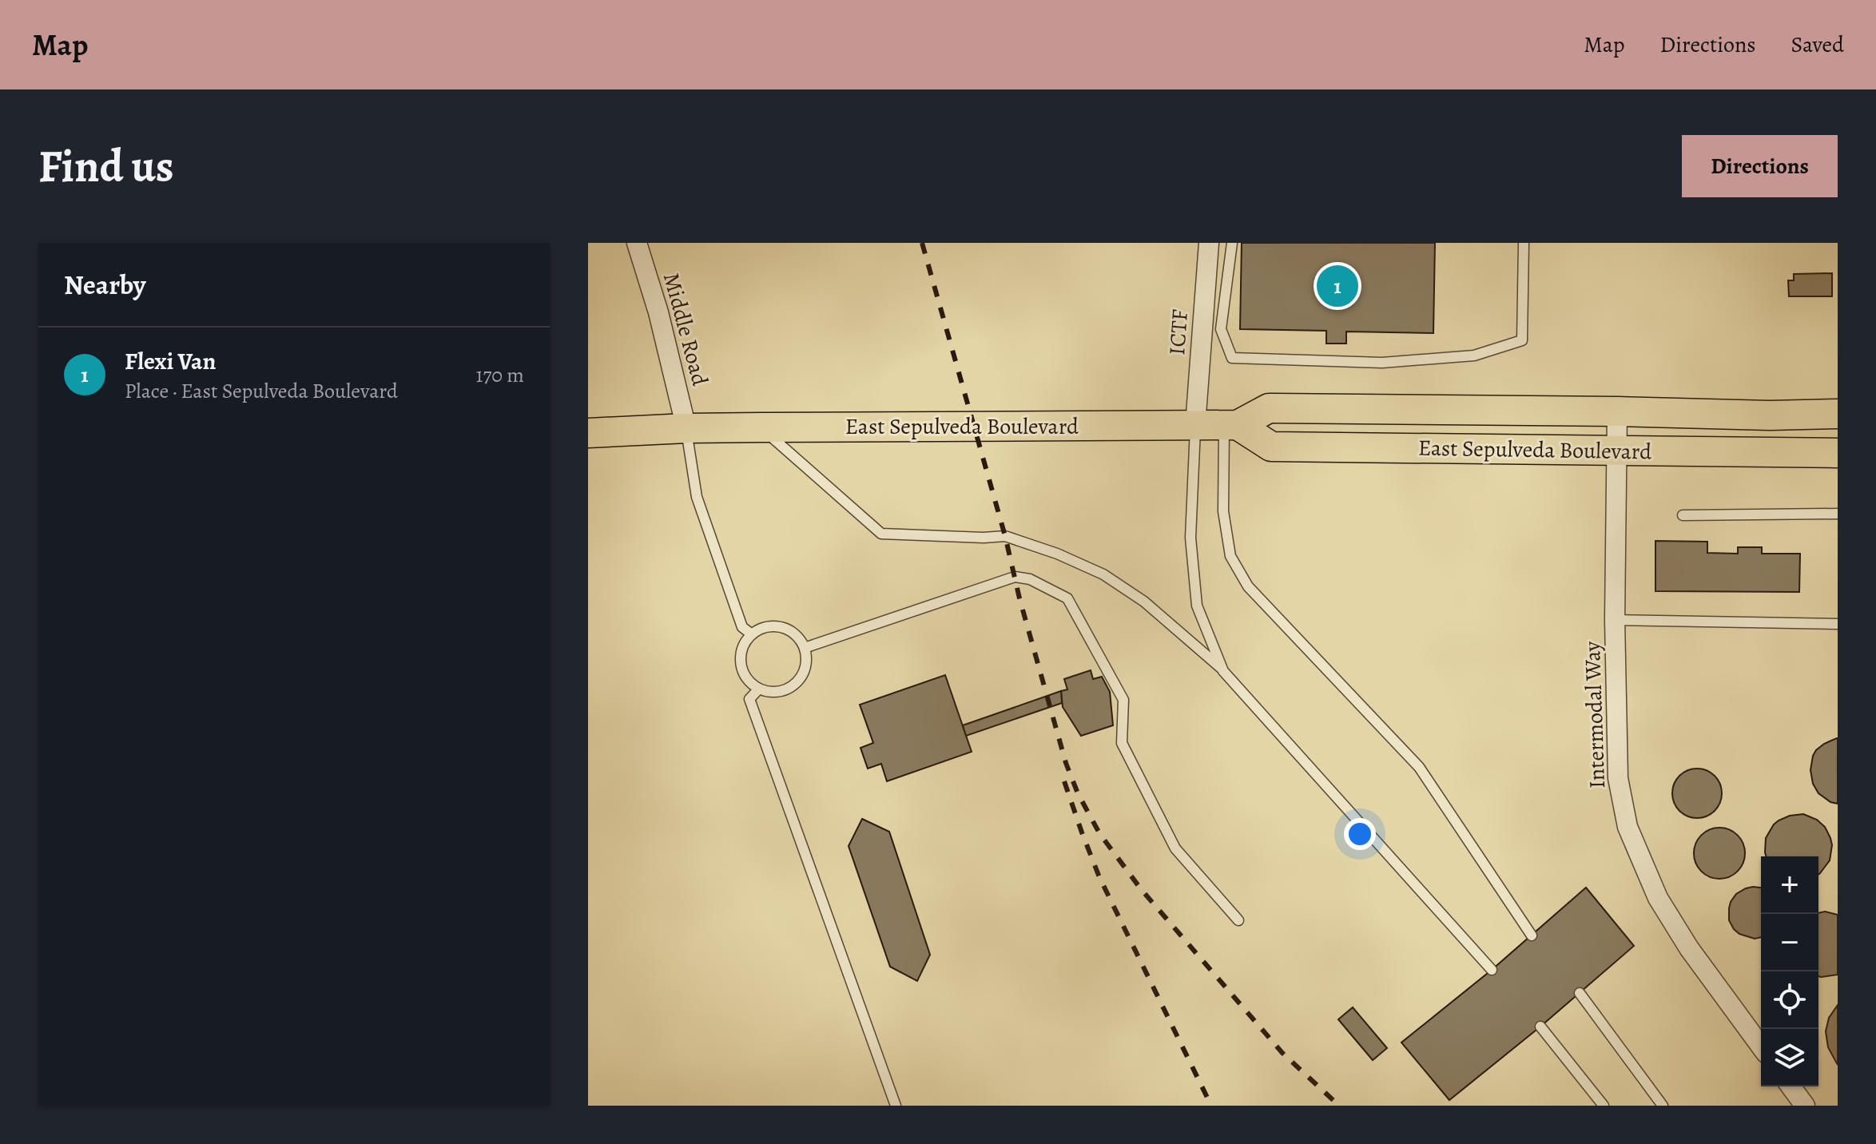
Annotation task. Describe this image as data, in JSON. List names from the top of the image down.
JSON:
{
  "streets": {
    "main road": ["East Sepulveda Boulevard"],
    "street": ["Middle Road", "ICTF", "Intermodal Way"]
  },
  "crossings": [
    ["Middle Road", "East Sepulveda Boulevard"],
    ["ICTF", "East Sepulveda Boulevard"],
    ["East Sepulveda Boulevard", "Intermodal Way"]
  ],
  "page": {
    "header": "Map",
    "nav": ["Map", "Directions", "Saved"],
    "buttons": "Directions",
    "title": "Find us",
    "heading": "Nearby",
    "pins": "1",
    "list": [
      {
        "mark": "1",
        "name": "Flexi Van",
        "note": "Place · East Sepulveda Boulevard",
        "value": "170 m"
      }
    ],
    "map_buttons": ["+", "−"]
  }
}
